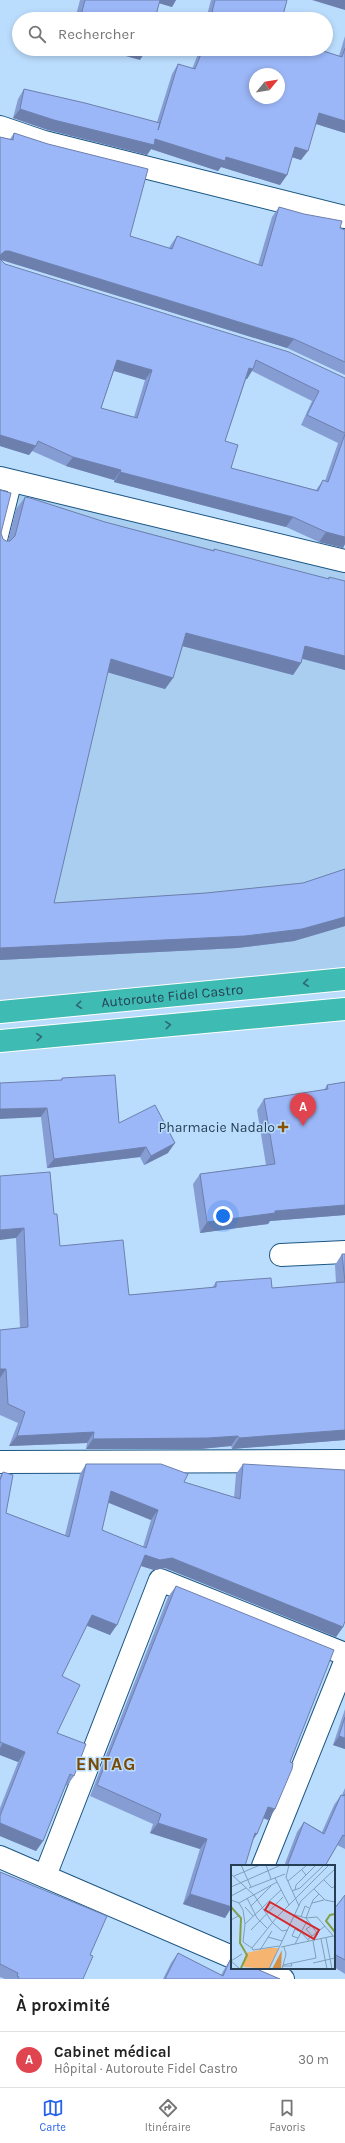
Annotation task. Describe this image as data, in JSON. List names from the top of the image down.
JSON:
{
  "streets": {
    "highway": ["Autoroute Fidel Castro"]
  },
  "districts": ["ENTAG"],
  "places": {
    "health": ["Pharmacie Nadalo"]
  },
  "north": "top right",
  "page": {
    "search": "Rechercher",
    "pins": "A",
    "heading": "À proximité",
    "list": [
      {
        "mark": "A",
        "name": "Cabinet médical",
        "note": "Hôpital · Autoroute Fidel Castro",
        "value": "30 m"
      }
    ],
    "nav": ["Carte", "Itinéraire", "Favoris"]
  }
}
